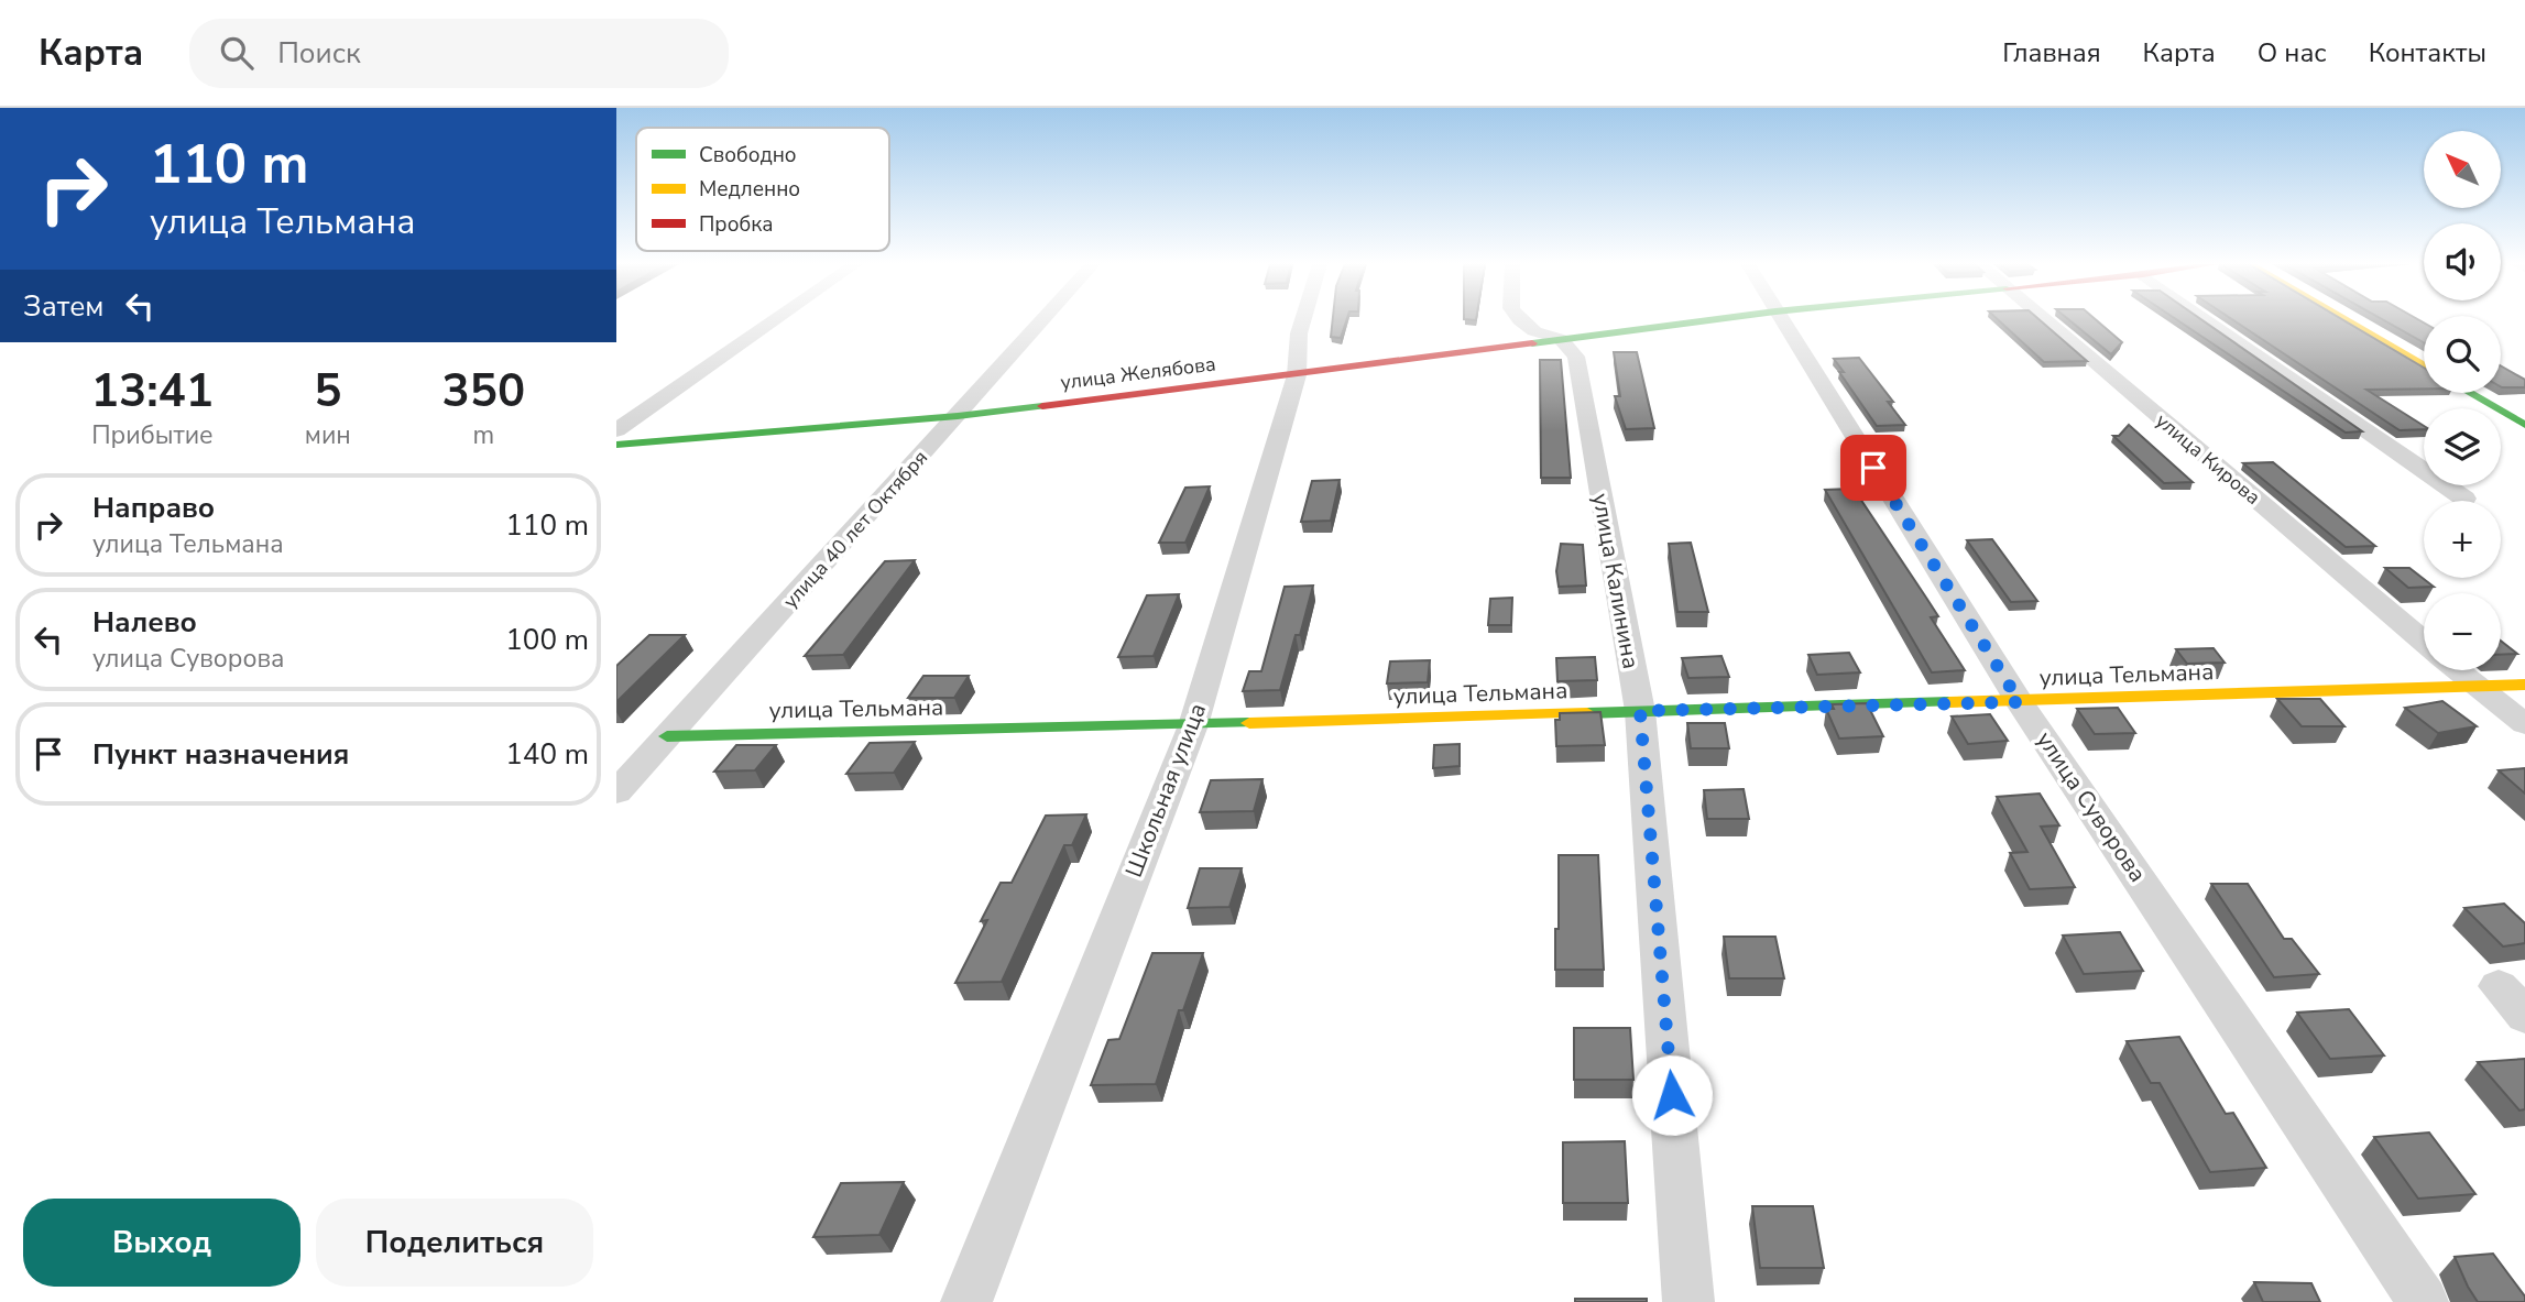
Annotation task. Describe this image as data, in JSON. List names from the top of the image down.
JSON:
{
  "streets": {
    "street": [
      "улица Желябова",
      "улица Кирова",
      "улица 40 лет Октября",
      "улица Калинина",
      "улица Тельмана",
      "Школьная улица",
      "улица Суворова"
    ]
  },
  "crossings": [
    ["улица Желябова", "улица 40 лет Октября"],
    ["улица Желябова", "улица Калинина"],
    ["улица Желябова", "Школьная улица"],
    ["улица 40 лет Октября", "улица Тельмана"],
    ["улица Калинина", "улица Тельмана"],
    ["улица Тельмана", "Школьная улица"],
    ["улица Тельмана", "улица Суворова"]
  ],
  "legend": ["Свободно", "Медленно", "Пробка"],
  "north": "top left",
  "page": {
    "header": "Карта",
    "search": "Поиск",
    "nav": [
      "Главная",
      "Карта",
      "О нас",
      "Контакты"
    ],
    "turn": ["110 m", "улица Тельмана"],
    "map_buttons": ["+", "−"],
    "then": "Затем",
    "eta": [
      "13:41",
      "Прибытие",
      "5",
      "мин",
      "350",
      "m"
    ],
    "list": [
      {
        "name": "Направо",
        "note": "улица Тельмана",
        "value": "110 m"
      },
      {
        "name": "Налево",
        "note": "улица Суворова",
        "value": "100 m"
      },
      {
        "name": "Пункт назначения",
        "value": "140 m"
      }
    ],
    "buttons": ["Выход", "Поделиться"]
  }
}
